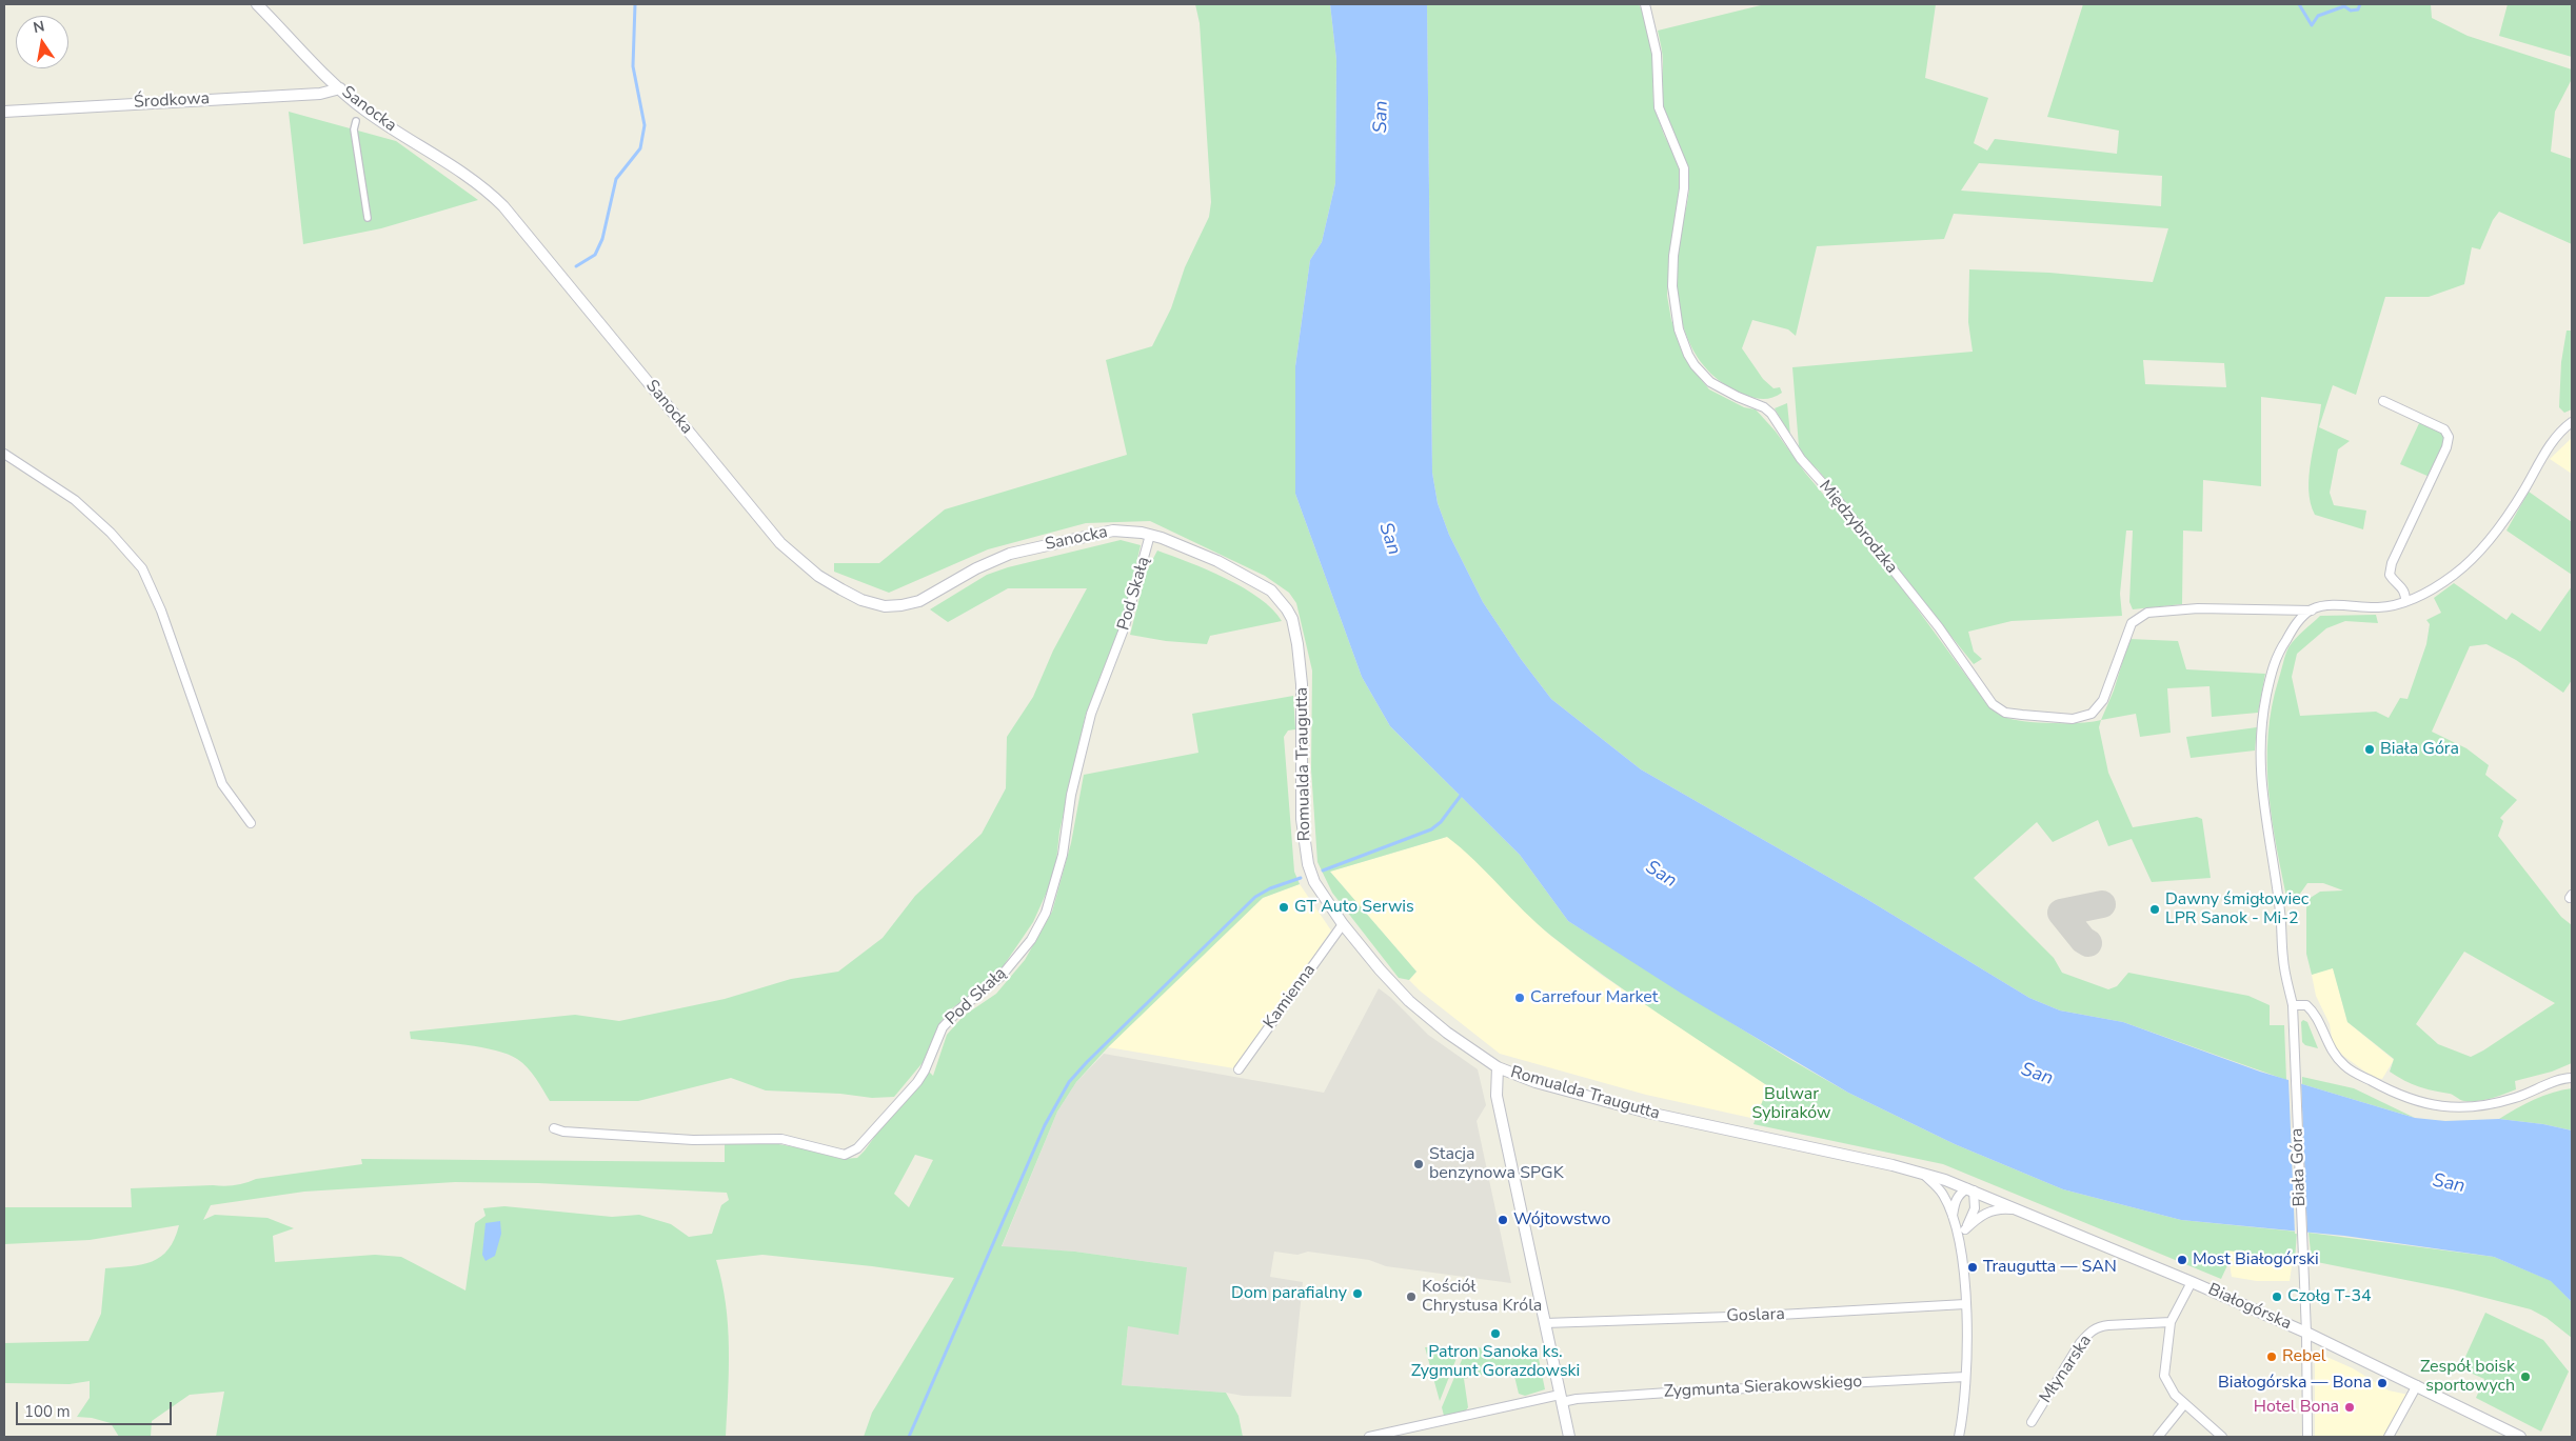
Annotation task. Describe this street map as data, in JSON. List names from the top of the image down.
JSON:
{
  "streets": {
    "street": [
      "Środkowa",
      "Sanocka",
      "Międzybrodzka",
      "Pod Skałą",
      "Romualda Traugutta",
      "Kamienna",
      "Biała Góra",
      "Białogórska",
      "Goslara",
      "Młynarska",
      "Zygmunta Sierakowskiego"
    ]
  },
  "crossings": [
    ["Środkowa", "Sanocka"],
    ["Sanocka", "Pod Skałą"],
    ["Sanocka", "Romualda Traugutta"],
    ["Międzybrodzka", "Biała Góra"],
    ["Pod Skałą", "Romualda Traugutta"],
    ["Romualda Traugutta", "Kamienna"],
    ["Romualda Traugutta", "Białogórska"],
    ["Biała Góra", "Białogórska"]
  ],
  "water": ["San"],
  "parks": ["Bulwar Sybiraków"],
  "places": [
    "Biała Góra",
    "GT Auto Serwis",
    "Dawny śmigłowiec LPR Sanok - Mi-2",
    "Carrefour Market",
    "Stacja benzynowa SPGK",
    "Wójtowstwo",
    "Most Białogórski",
    "Traugutta — SAN",
    "Dom parafialny",
    "Kościół Chrystusa Króla",
    "Czołg T-34",
    "Patron Sanoka ks. Zygmunt Gorazdowski",
    "Rebel",
    "Zespół boisk sportowych",
    "Białogórska — Bona",
    "Hotel Bona"
  ],
  "scale_bar": "100 m",
  "north": "top"
}
